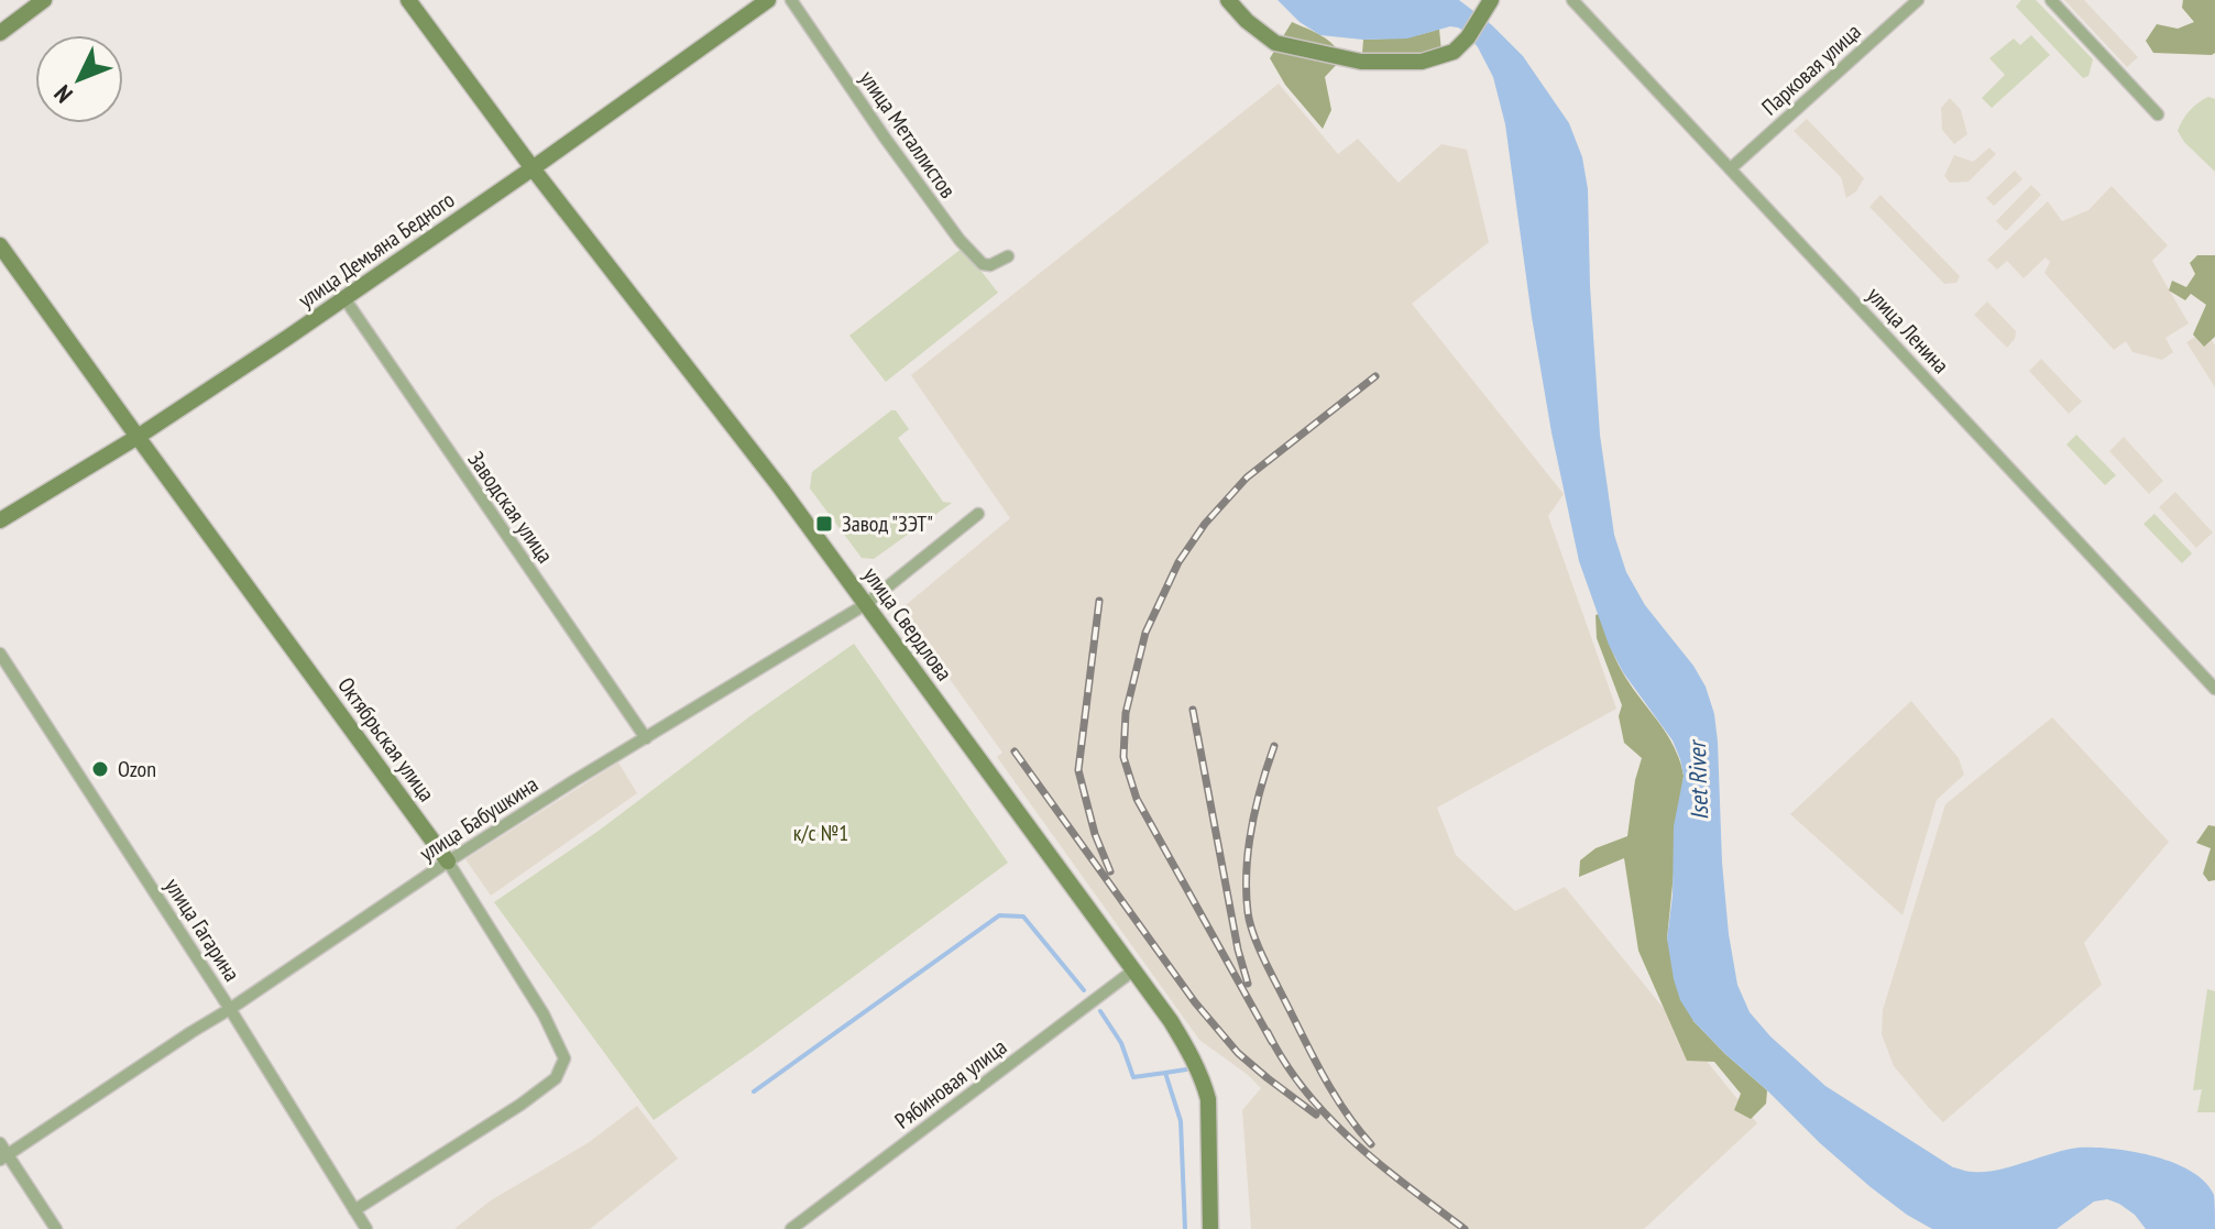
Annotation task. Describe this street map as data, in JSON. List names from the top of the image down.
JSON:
{
  "streets": {
    "street": [
      "Парковая улица",
      "улица Металлистов",
      "улица Демьяна Бедного",
      "улица Ленина",
      "Заводская улица",
      "улица Свердлова",
      "Октябрьская улица",
      "улица Бабушкина",
      "улица Гагарина",
      "Рябиновая улица"
    ]
  },
  "crossings": [
    ["Парковая улица", "улица Ленина"],
    ["улица Демьяна Бедного", "Заводская улица"],
    ["улица Демьяна Бедного", "улица Свердлова"],
    ["улица Демьяна Бедного", "Октябрьская улица"],
    ["Заводская улица", "улица Бабушкина"],
    ["улица Свердлова", "улица Бабушкина"],
    ["улица Свердлова", "Рябиновая улица"],
    ["Октябрьская улица", "улица Бабушкина"],
    ["Октябрьская улица", "улица Гагарина"],
    ["улица Бабушкина", "улица Гагарина"]
  ],
  "water": ["Iset River"],
  "parks": ["к/с №1"],
  "places": {
    "transit": ["Завод \"ЗЭТ\""],
    "other": ["Ozon"]
  },
  "north": "bottom left"
}
